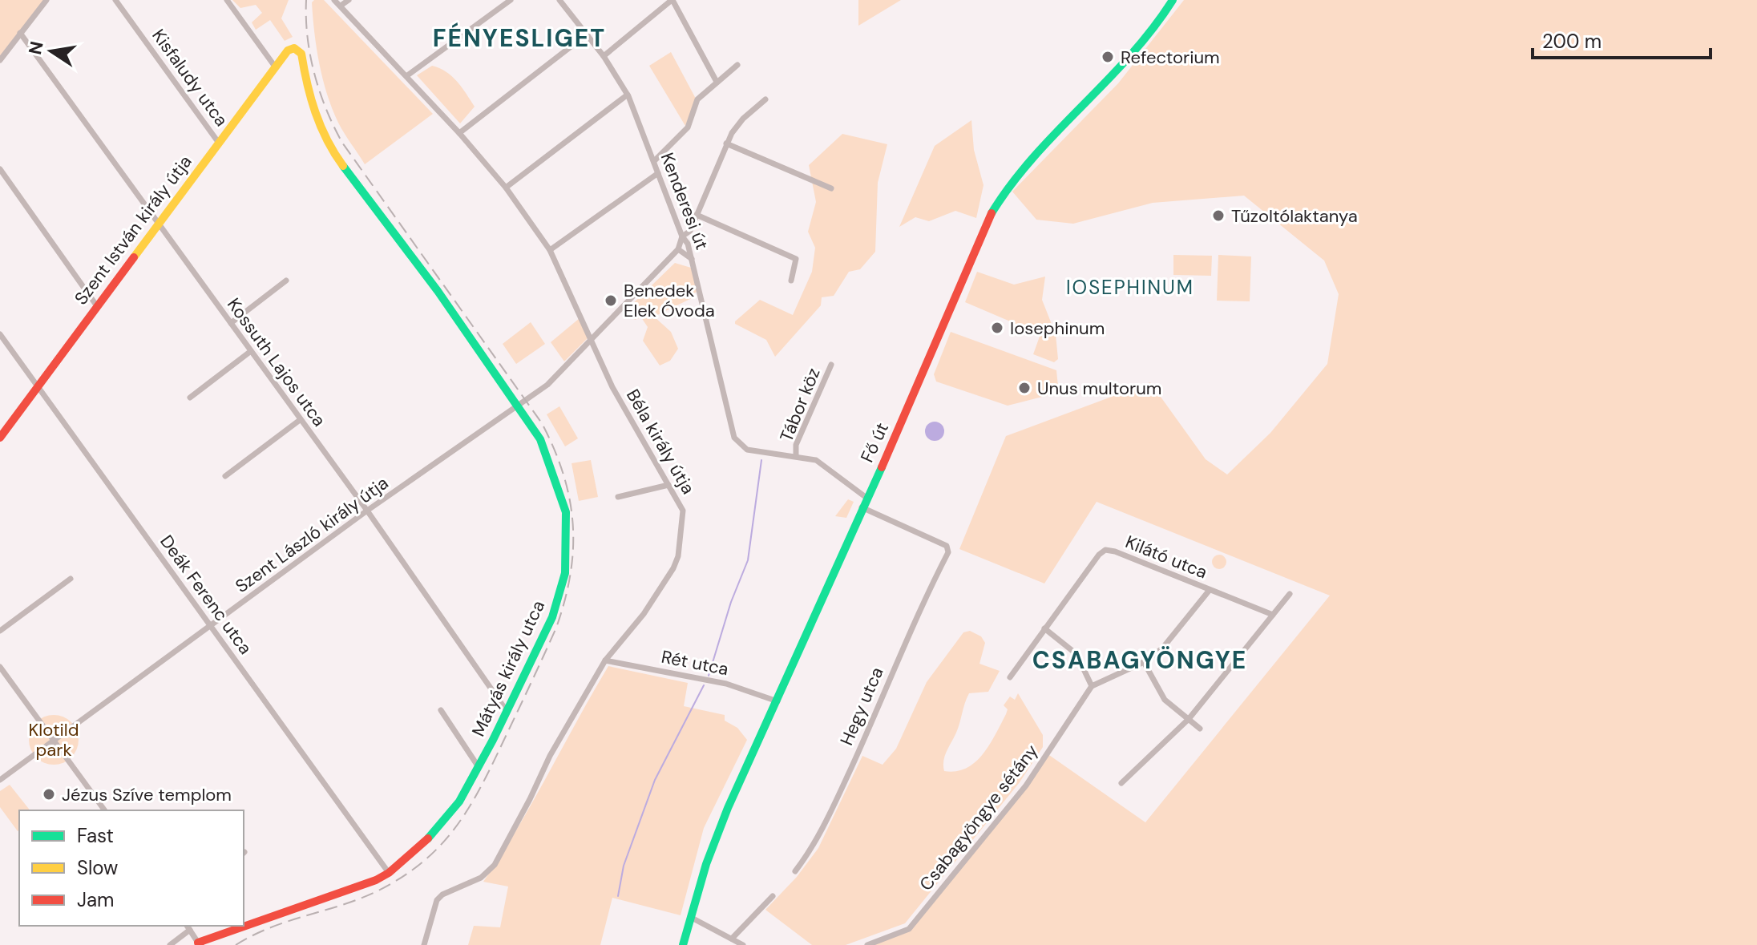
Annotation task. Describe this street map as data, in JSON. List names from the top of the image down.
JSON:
{
  "streets": {
    "street": [
      "Kisfaludy utca",
      "Kenderesi út",
      "Szent István király útja",
      "Kossuth Lajos utca",
      "Tábor köz",
      "Béla király útja",
      "Fő út",
      "Szent László király útja",
      "Kilátó utca",
      "Deák Ferenc utca",
      "Rét utca",
      "Mátyás király utca",
      "Hegy utca",
      "Csabagyöngye sétány"
    ]
  },
  "crossings": [
    ["Kisfaludy utca", "Szent István király útja"],
    ["Kenderesi út", "Tábor köz"],
    ["Kenderesi út", "Fő út"],
    ["Szent István király útja", "Kossuth Lajos utca"],
    ["Szent István király útja", "Deák Ferenc utca"],
    ["Szent István király útja", "Mátyás király utca"],
    ["Kossuth Lajos utca", "Szent László király útja"],
    ["Kossuth Lajos utca", "Mátyás király utca"],
    ["Béla király útja", "Szent László király útja"],
    ["Béla király útja", "Rét utca"],
    ["Fő út", "Rét utca"],
    ["Fő út", "Hegy utca"],
    ["Szent László király útja", "Deák Ferenc utca"],
    ["Szent László király útja", "Mátyás király utca"],
    ["Deák Ferenc utca", "Mátyás király utca"]
  ],
  "districts": ["FÉNYESLIGET", "IOSEPHINUM", "CSABAGYÖNGYE"],
  "parks": ["Klotild park"],
  "places": [
    "Refectorium",
    "Tűzoltólaktanya",
    "Benedek Elek Óvoda",
    "Iosephinum",
    "Unus multorum",
    "Jézus Szíve templom"
  ],
  "legend": ["Fast", "Slow", "Jam"],
  "scale_bar": "200 m",
  "north": "left"
}
